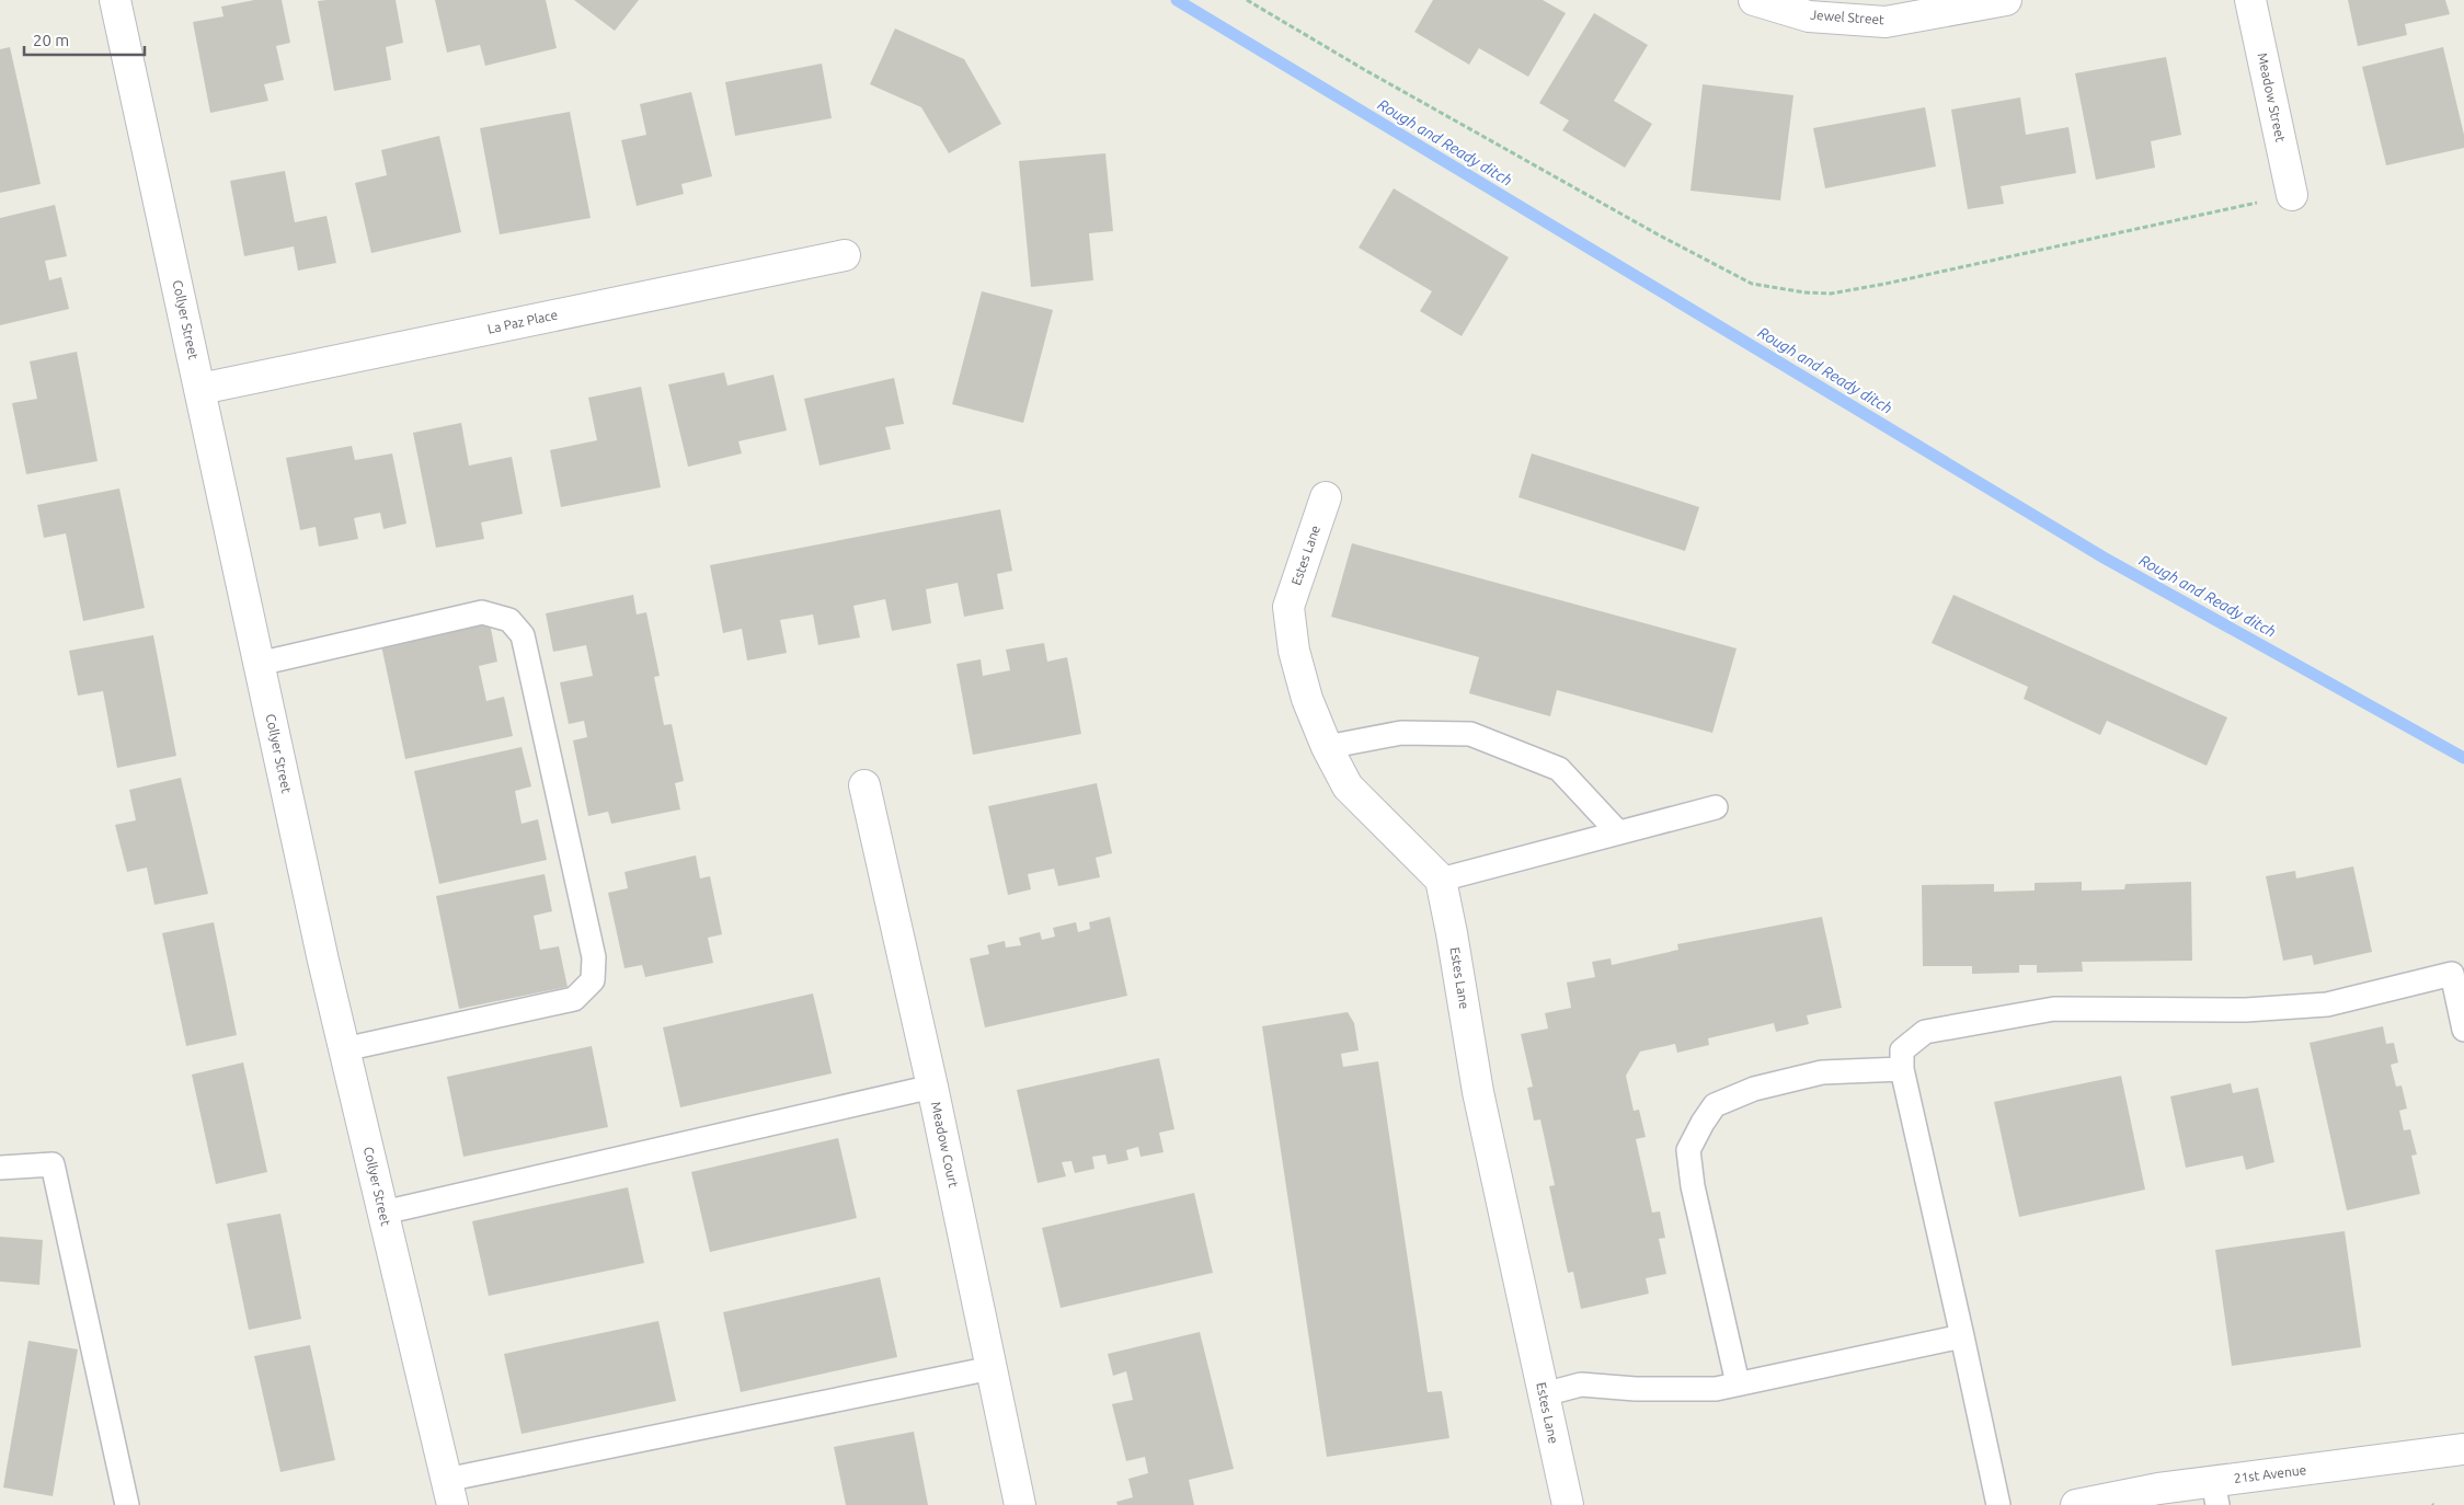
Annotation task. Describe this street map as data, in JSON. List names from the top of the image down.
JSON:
{
  "streets": {
    "street": [
      "Jewel Street",
      "Meadow Street",
      "Collyer Street",
      "La Paz Place",
      "Estes Lane",
      "Meadow Court",
      "21st Avenue"
    ]
  },
  "crossings": [
    ["Collyer Street", "La Paz Place"]
  ],
  "water": ["Rough and Ready ditch"],
  "scale_bar": "20 m"
}
